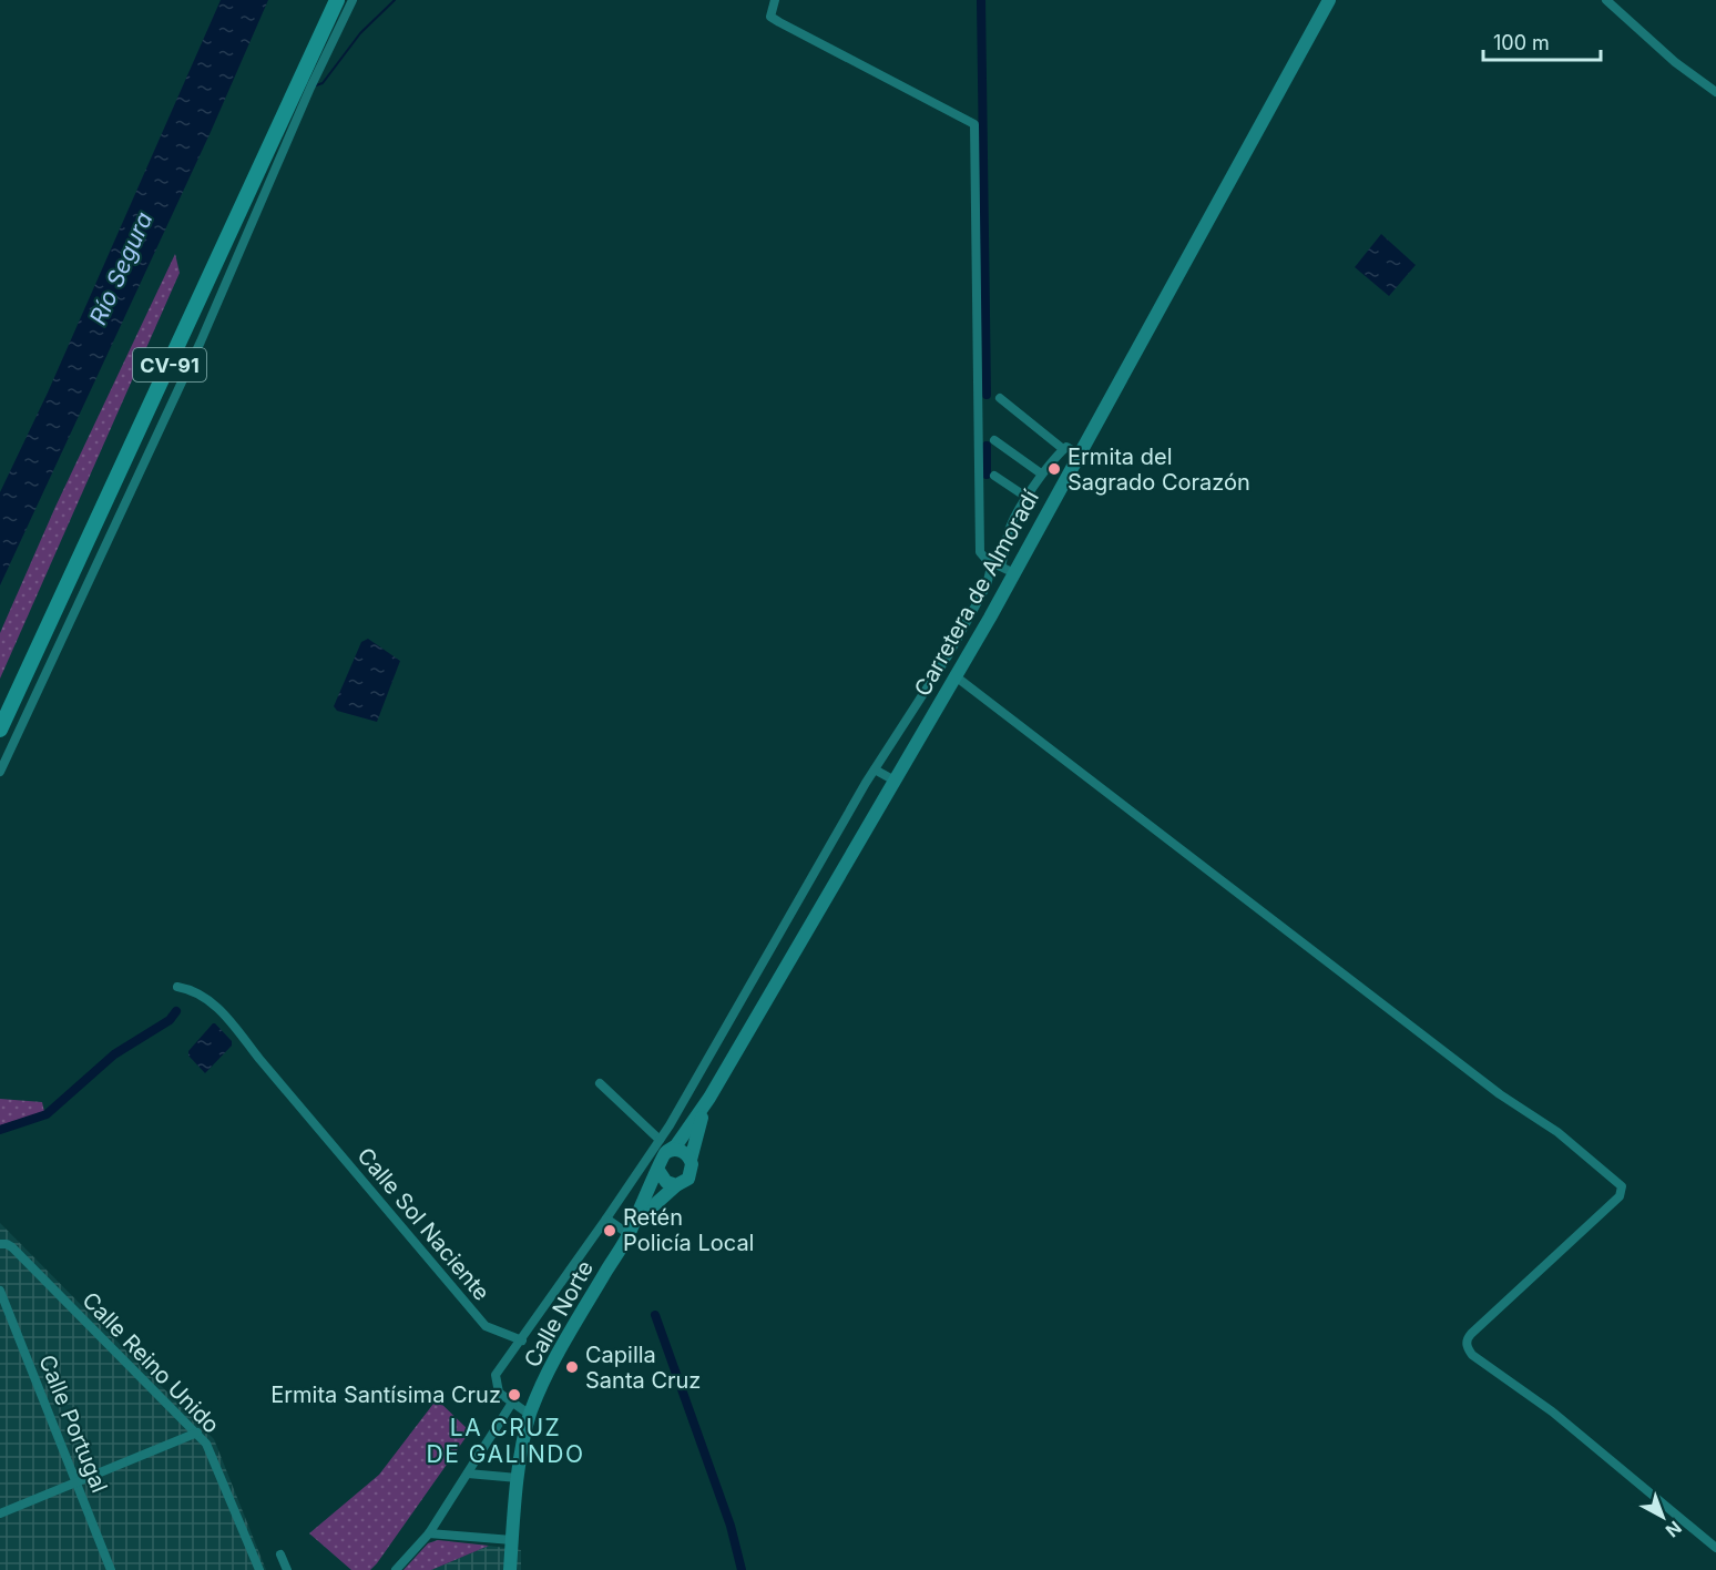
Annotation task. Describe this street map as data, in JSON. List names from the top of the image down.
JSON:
{
  "streets": {
    "main road": ["CV-91", "Carretera de Almoradí", "Calle Norte"],
    "street": ["Calle Sol Naciente", "Calle Reino Unido", "Calle Portugal"]
  },
  "districts": ["LA CRUZ DE GALINDO"],
  "water": ["Río Segura"],
  "places": [
    "Ermita del Sagrado Corazón",
    "Retén Policía Local",
    "Capilla Santa Cruz",
    "Ermita Santísima Cruz"
  ],
  "scale_bar": "100 m",
  "north": "bottom right"
}
